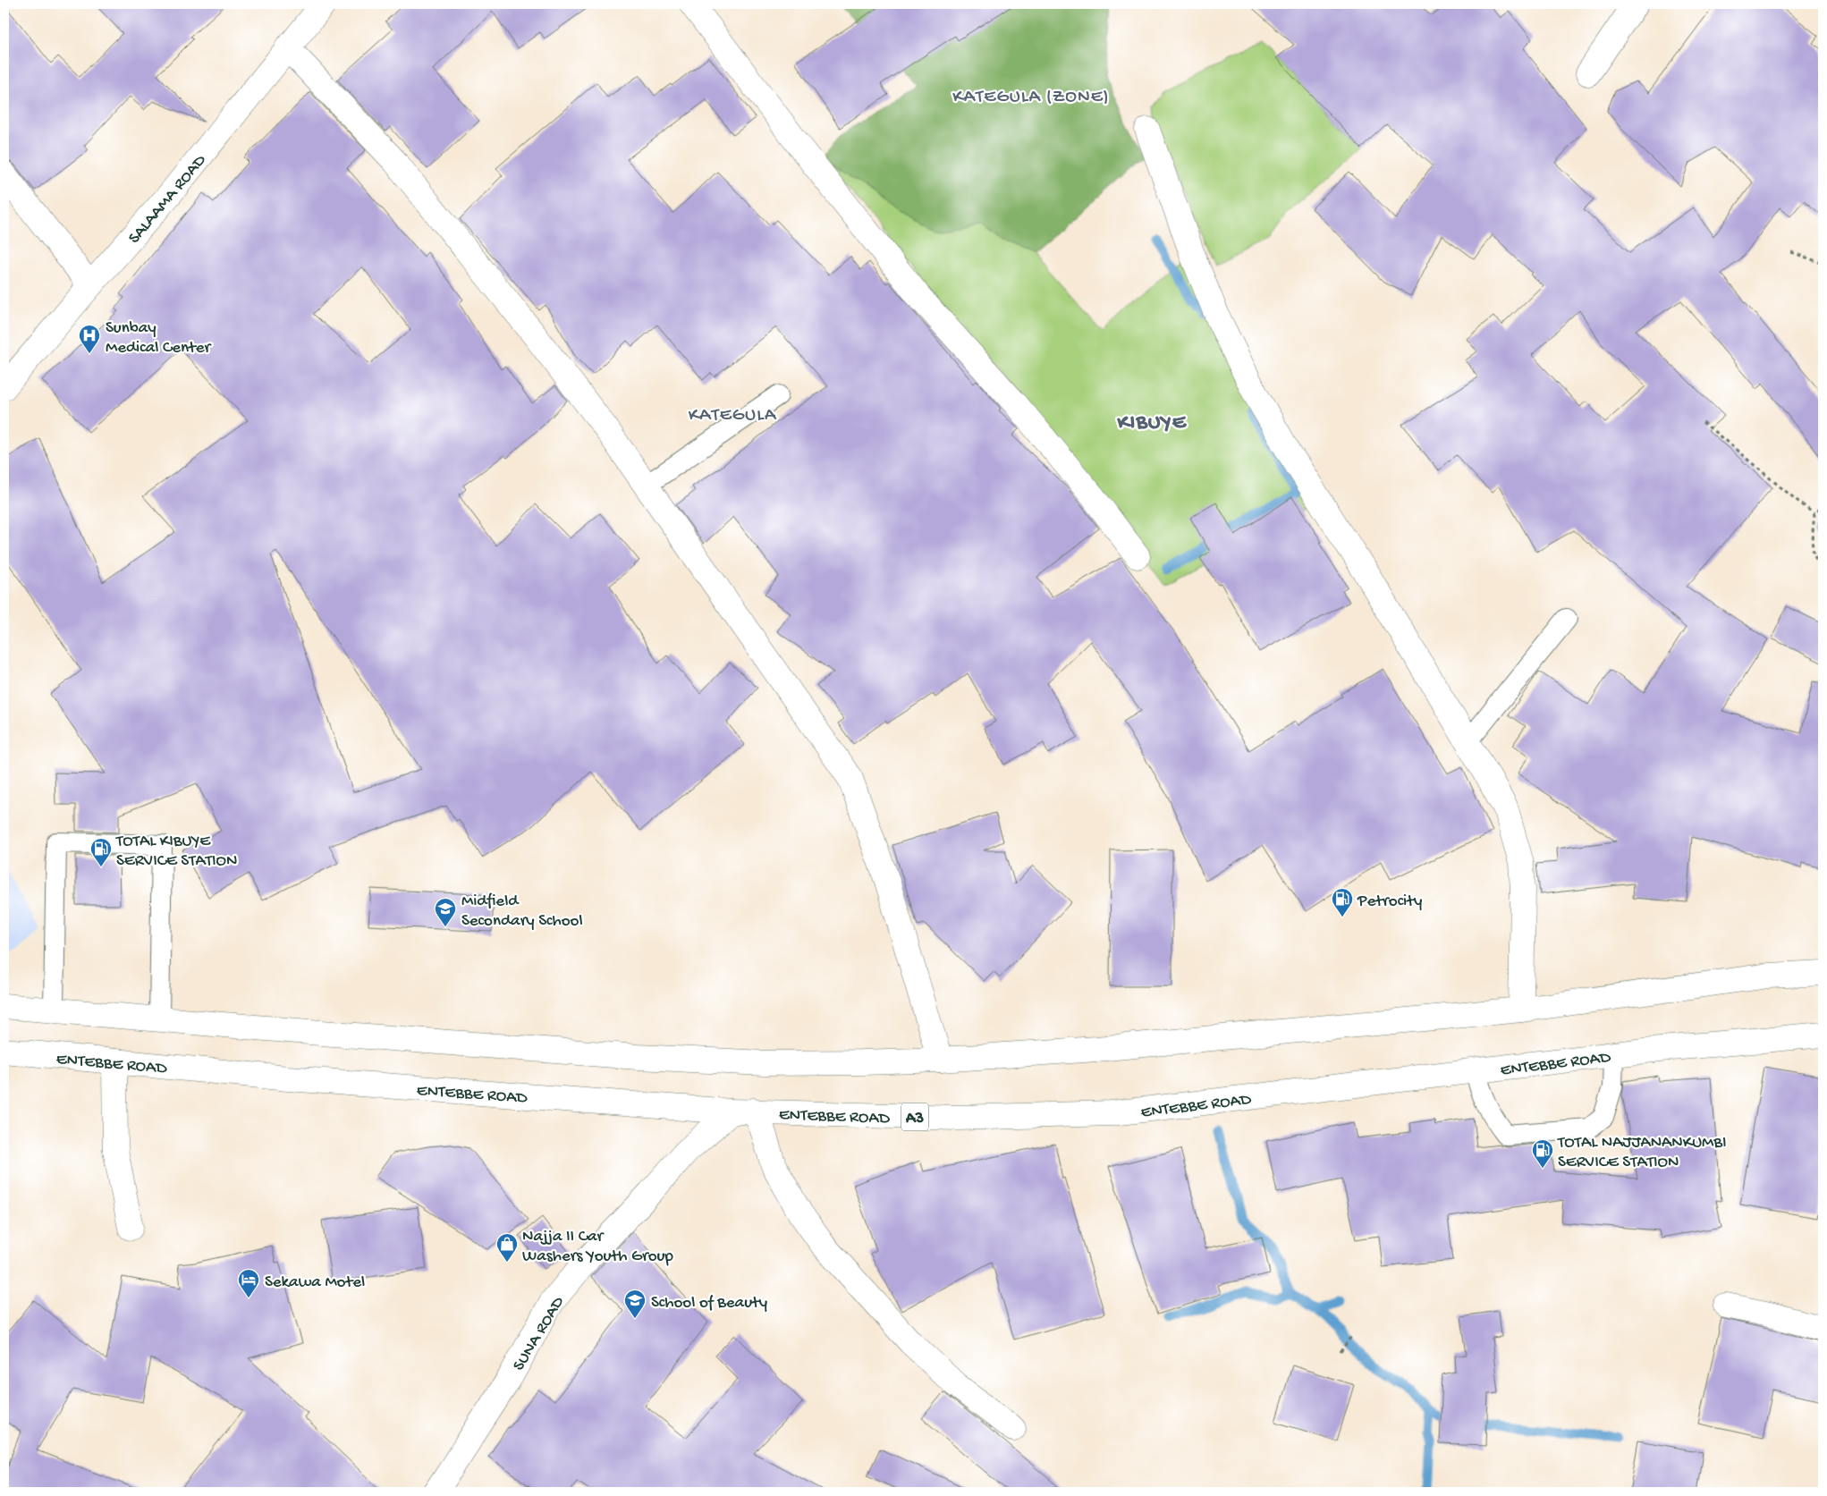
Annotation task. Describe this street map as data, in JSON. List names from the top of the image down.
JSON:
{
  "streets": {
    "street": [
      "SALAAMA ROAD",
      "ENTEBBE ROAD",
      "A3",
      "SUNA ROAD"
    ]
  },
  "crossings": [
    ["ENTEBBE ROAD", "SUNA ROAD"]
  ],
  "districts": ["KATEGULA (ZONE)", "KATEGULA", "KIBUYE"],
  "places": {
    "hospital": ["Sunbay Medical Center"],
    "fuel station": ["TOTAL KIBUYE SERVICE STATION", "Petrocity", "TOTAL NAJJANANKUMBI SERVICE STATION"],
    "school or university": ["Midfield Secondary School", "School of Beauty"],
    "shop": ["Najja II Car Washers Youth Group"],
    "hotel": ["Sekawa Motel"]
  }
}
